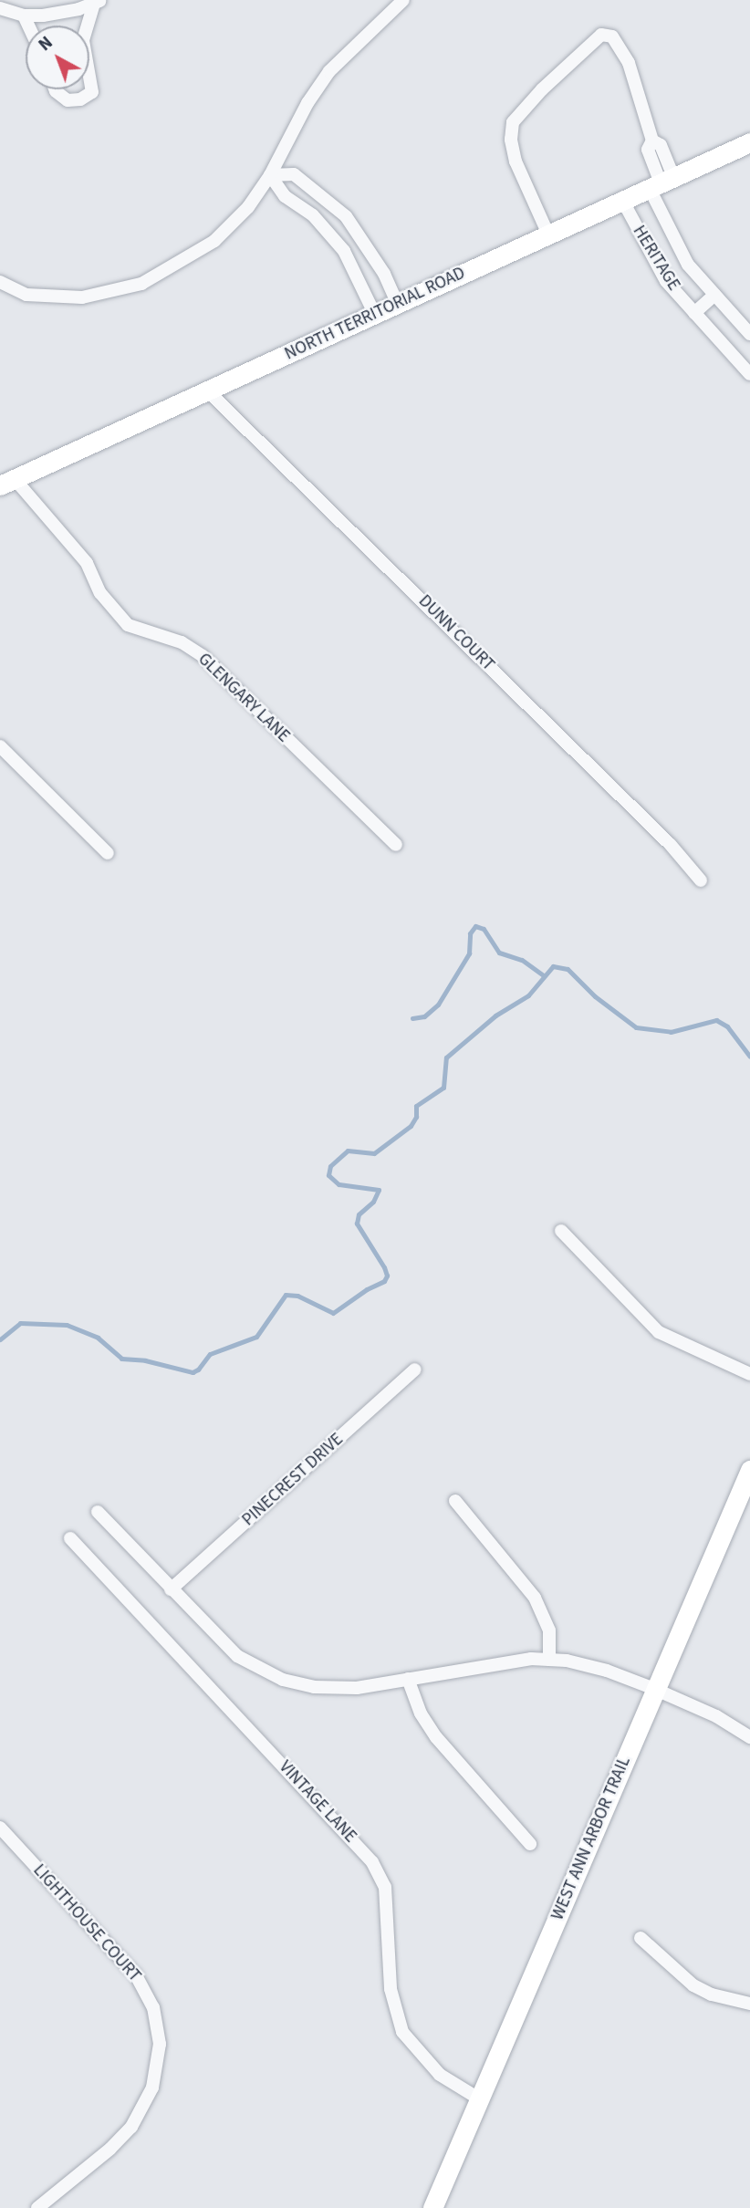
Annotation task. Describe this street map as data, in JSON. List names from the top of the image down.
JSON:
{
  "streets": {
    "street": [
      "HERITAGE",
      "NORTH TERRITORIAL ROAD",
      "DUNN COURT",
      "GLENGARY LANE",
      "PINECREST DRIVE",
      "VINTAGE LANE",
      "WEST ANN ARBOR TRAIL",
      "LIGHTHOUSE COURT"
    ]
  },
  "crossings": [
    ["HERITAGE", "NORTH TERRITORIAL ROAD"],
    ["NORTH TERRITORIAL ROAD", "DUNN COURT"],
    ["NORTH TERRITORIAL ROAD", "GLENGARY LANE"],
    ["VINTAGE LANE", "WEST ANN ARBOR TRAIL"]
  ],
  "north": "top left"
}
